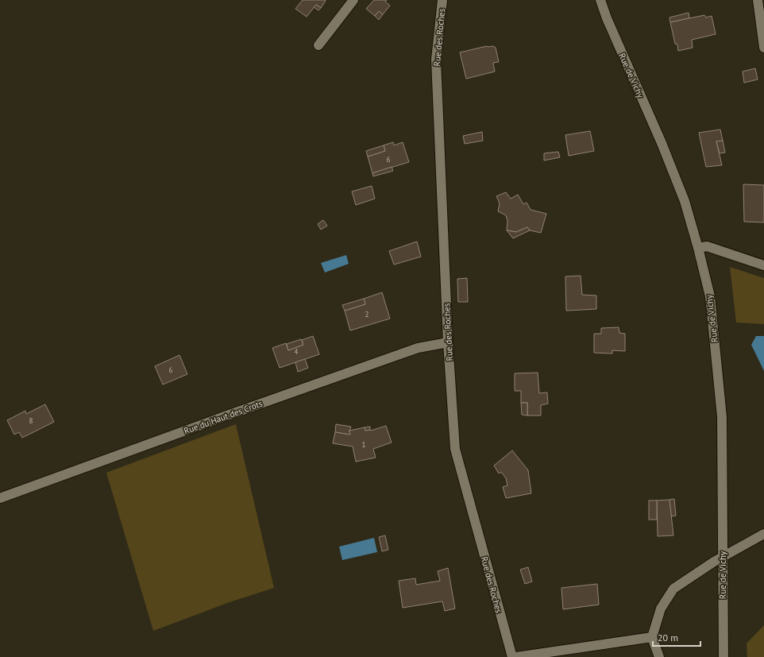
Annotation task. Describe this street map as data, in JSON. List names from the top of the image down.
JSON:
{
  "streets": {
    "street": ["Rue des Roches", "Rue de Vichy", "Rue du Haut des Crots"]
  },
  "crossings": [
    ["Rue des Roches", "Rue du Haut des Crots"]
  ],
  "house_numbers": [
    "6",
    "2",
    "4",
    "6",
    "8",
    "1"
  ],
  "scale_bar": "20 m"
}
